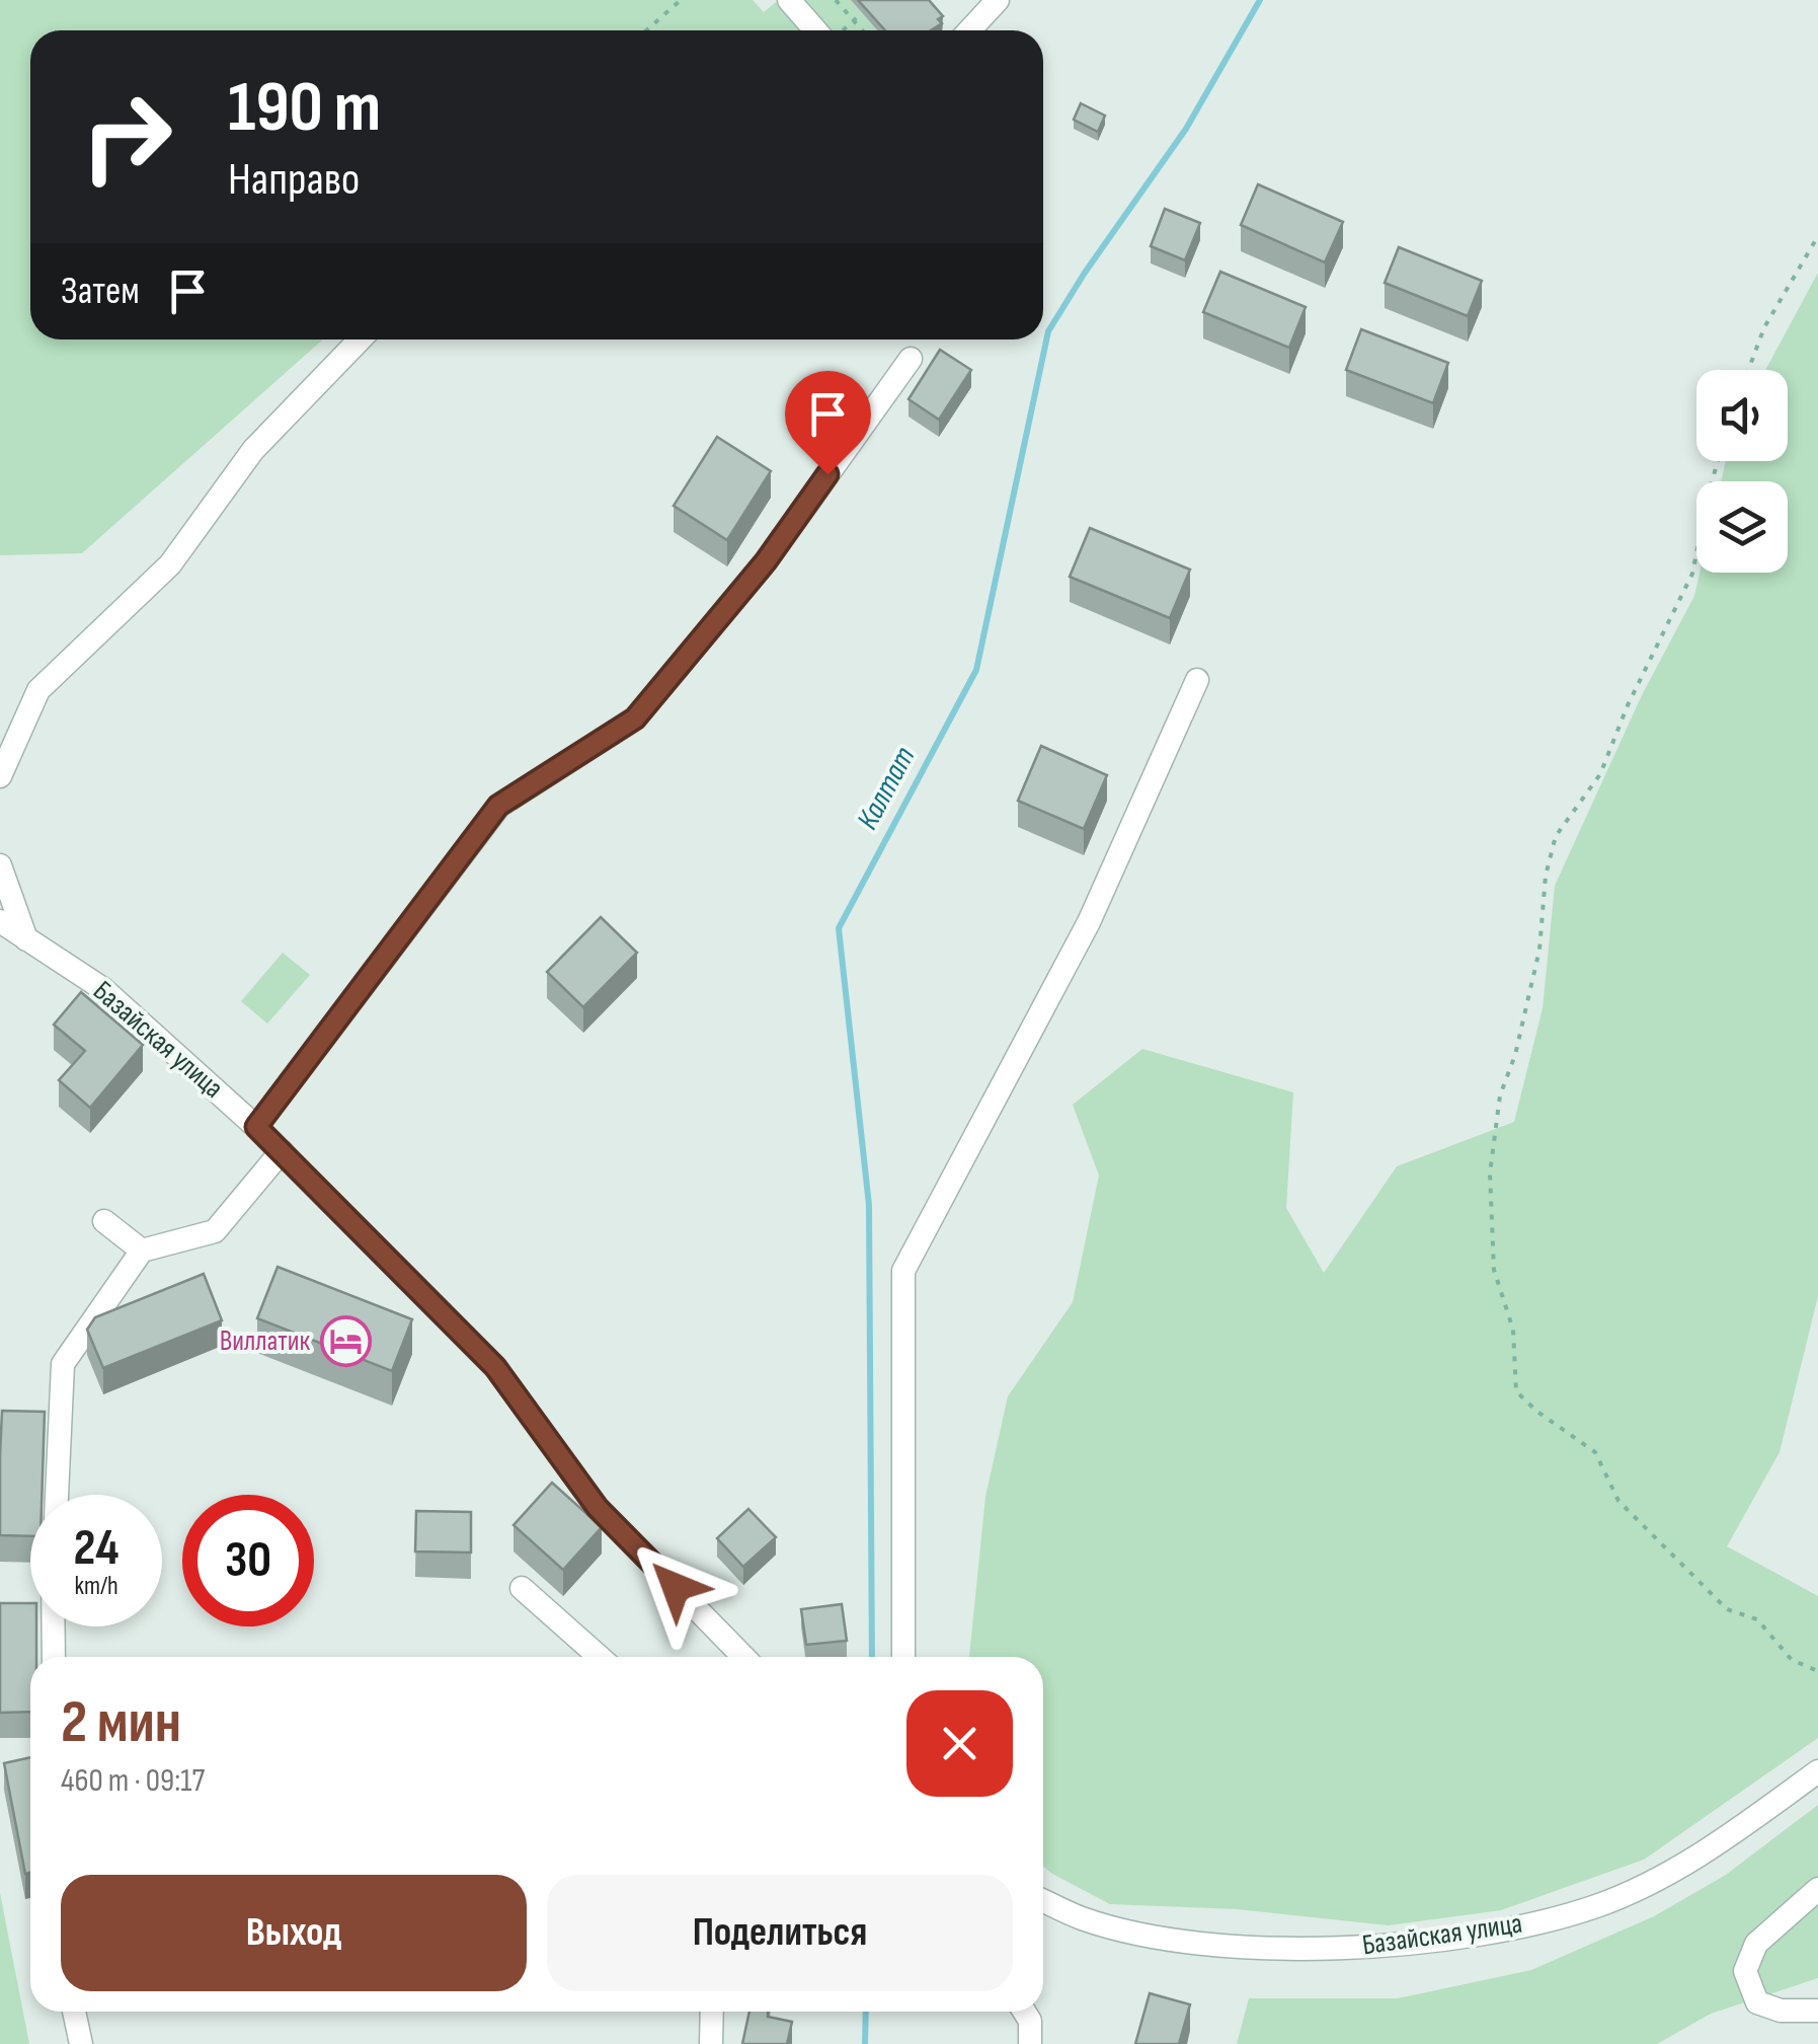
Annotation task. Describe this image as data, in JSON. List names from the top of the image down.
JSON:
{
  "streets": {
    "street": ["Базайская улица"]
  },
  "water": ["Калтат"],
  "places": {
    "hotel": ["Виллатик"]
  },
  "page": {
    "turn": ["190 m", "Направо"],
    "then": "Затем",
    "speed": "24 km/h",
    "limit": "30",
    "heading": ["2 мин", "460 m · 09:17"],
    "buttons": ["Выход", "Поделиться"]
  }
}
